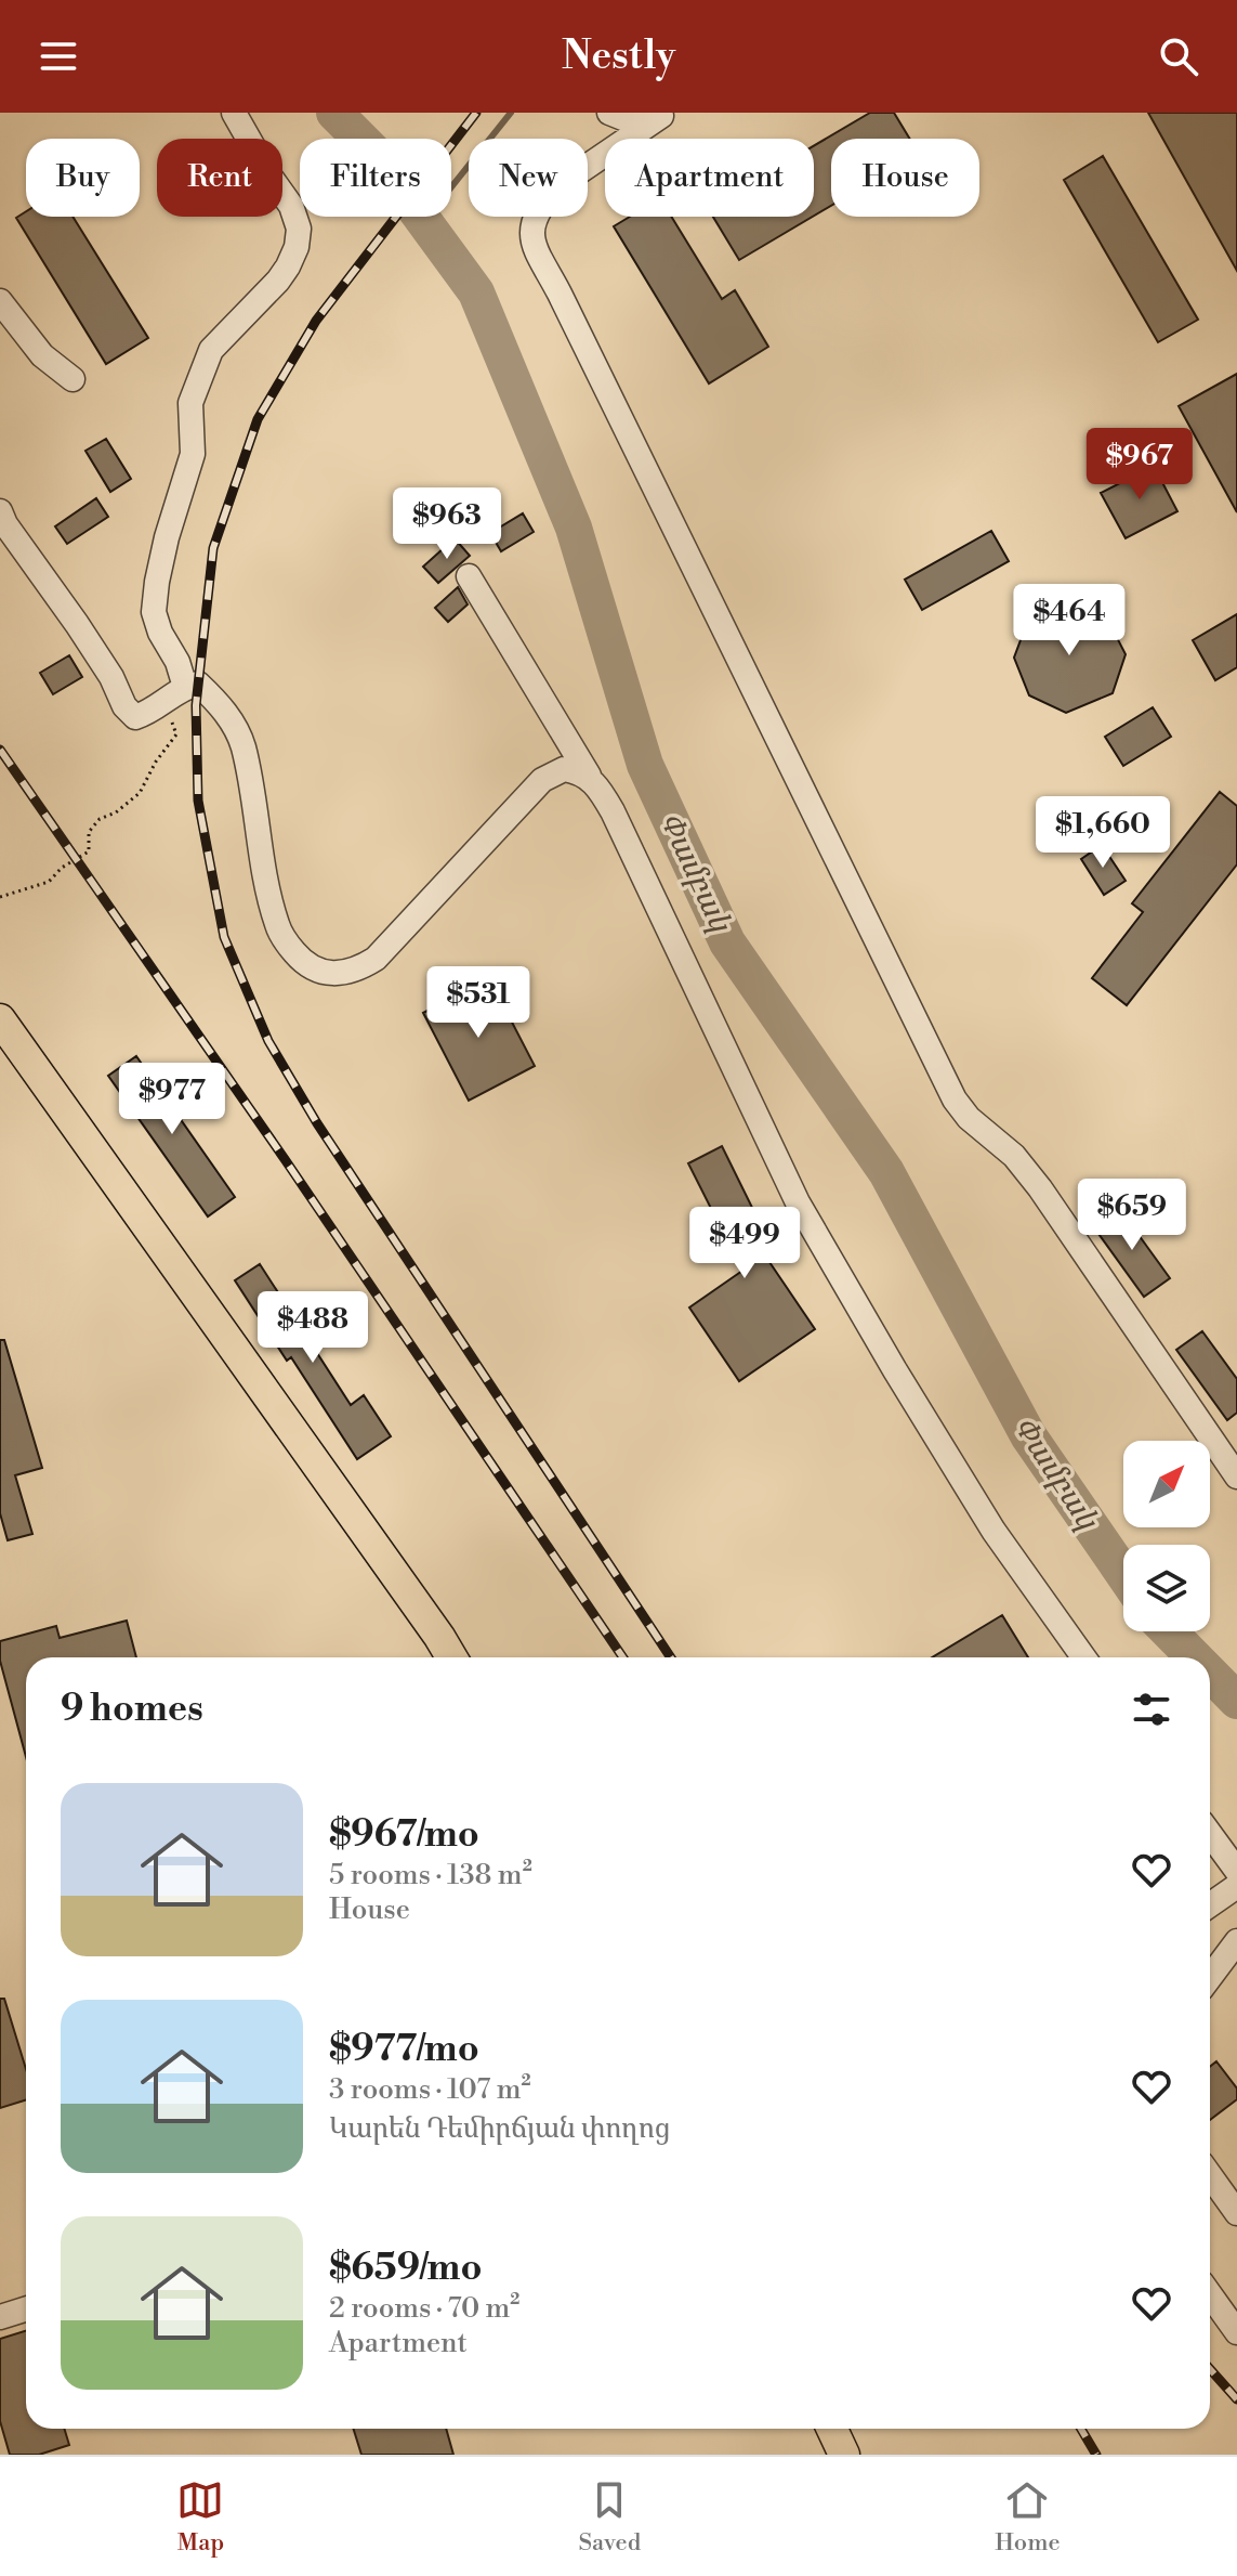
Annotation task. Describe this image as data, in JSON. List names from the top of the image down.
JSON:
{
  "water": ["Փամբակ"],
  "north": "top right",
  "page": {
    "header": "Nestly",
    "chip": [
      "Buy",
      "Rent",
      "Filters",
      "New",
      "Apartment",
      "House"
    ],
    "price": [
      "$967",
      "$963",
      "$464",
      "$1,660",
      "$531",
      "$977",
      "$659",
      "$499",
      "$488"
    ],
    "heading": "9 homes",
    "list": [
      {
        "name": "$967/mo",
        "note": "5 rooms · 138 m² · House"
      },
      {
        "name": "$977/mo",
        "note": "3 rooms · 107 m² · Կարեն Դեմիրճյան փողոց"
      },
      {
        "name": "$659/mo",
        "note": "2 rooms · 70 m² · Apartment"
      }
    ],
    "tabs": ["Map", "Saved", "Home"]
  }
}
